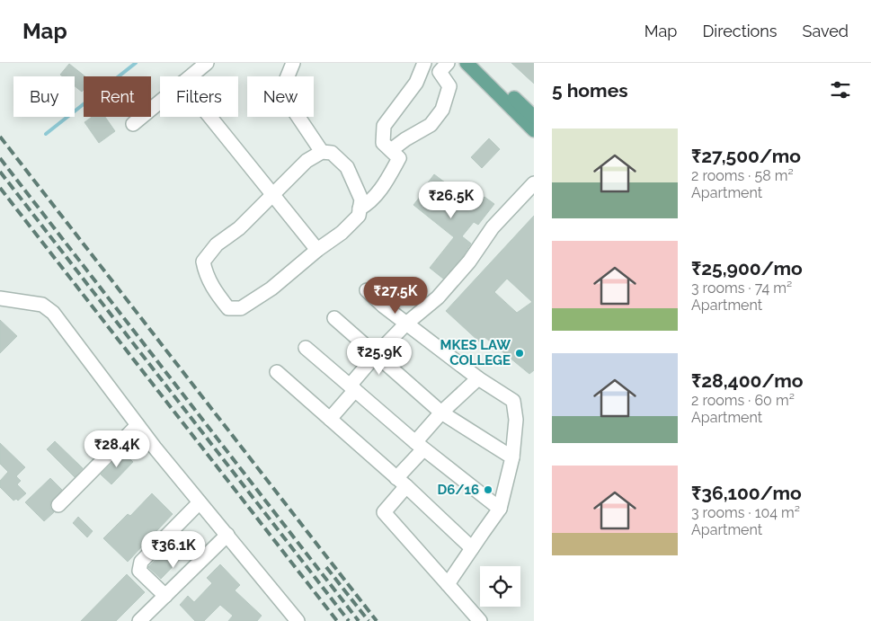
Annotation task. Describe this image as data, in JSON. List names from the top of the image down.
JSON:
{
  "places": ["MKES LAW COLLEGE", "D6/16"],
  "page": {
    "header": "Map",
    "nav": ["Map", "Directions", "Saved"],
    "heading": "5 homes",
    "chip": [
      "Buy",
      "Rent",
      "Filters",
      "New"
    ],
    "list": [
      {
        "name": "₹27,500/mo",
        "note": "2 rooms · 58 m² · Apartment"
      },
      {
        "name": "₹25,900/mo",
        "note": "3 rooms · 74 m² · Apartment"
      },
      {
        "name": "₹28,400/mo",
        "note": "2 rooms · 60 m² · Apartment"
      },
      {
        "name": "₹36,100/mo",
        "note": "3 rooms · 104 m² · Apartment"
      }
    ],
    "price": [
      "₹26.5K",
      "₹27.5K",
      "₹25.9K",
      "₹28.4K",
      "₹36.1K"
    ]
  }
}
